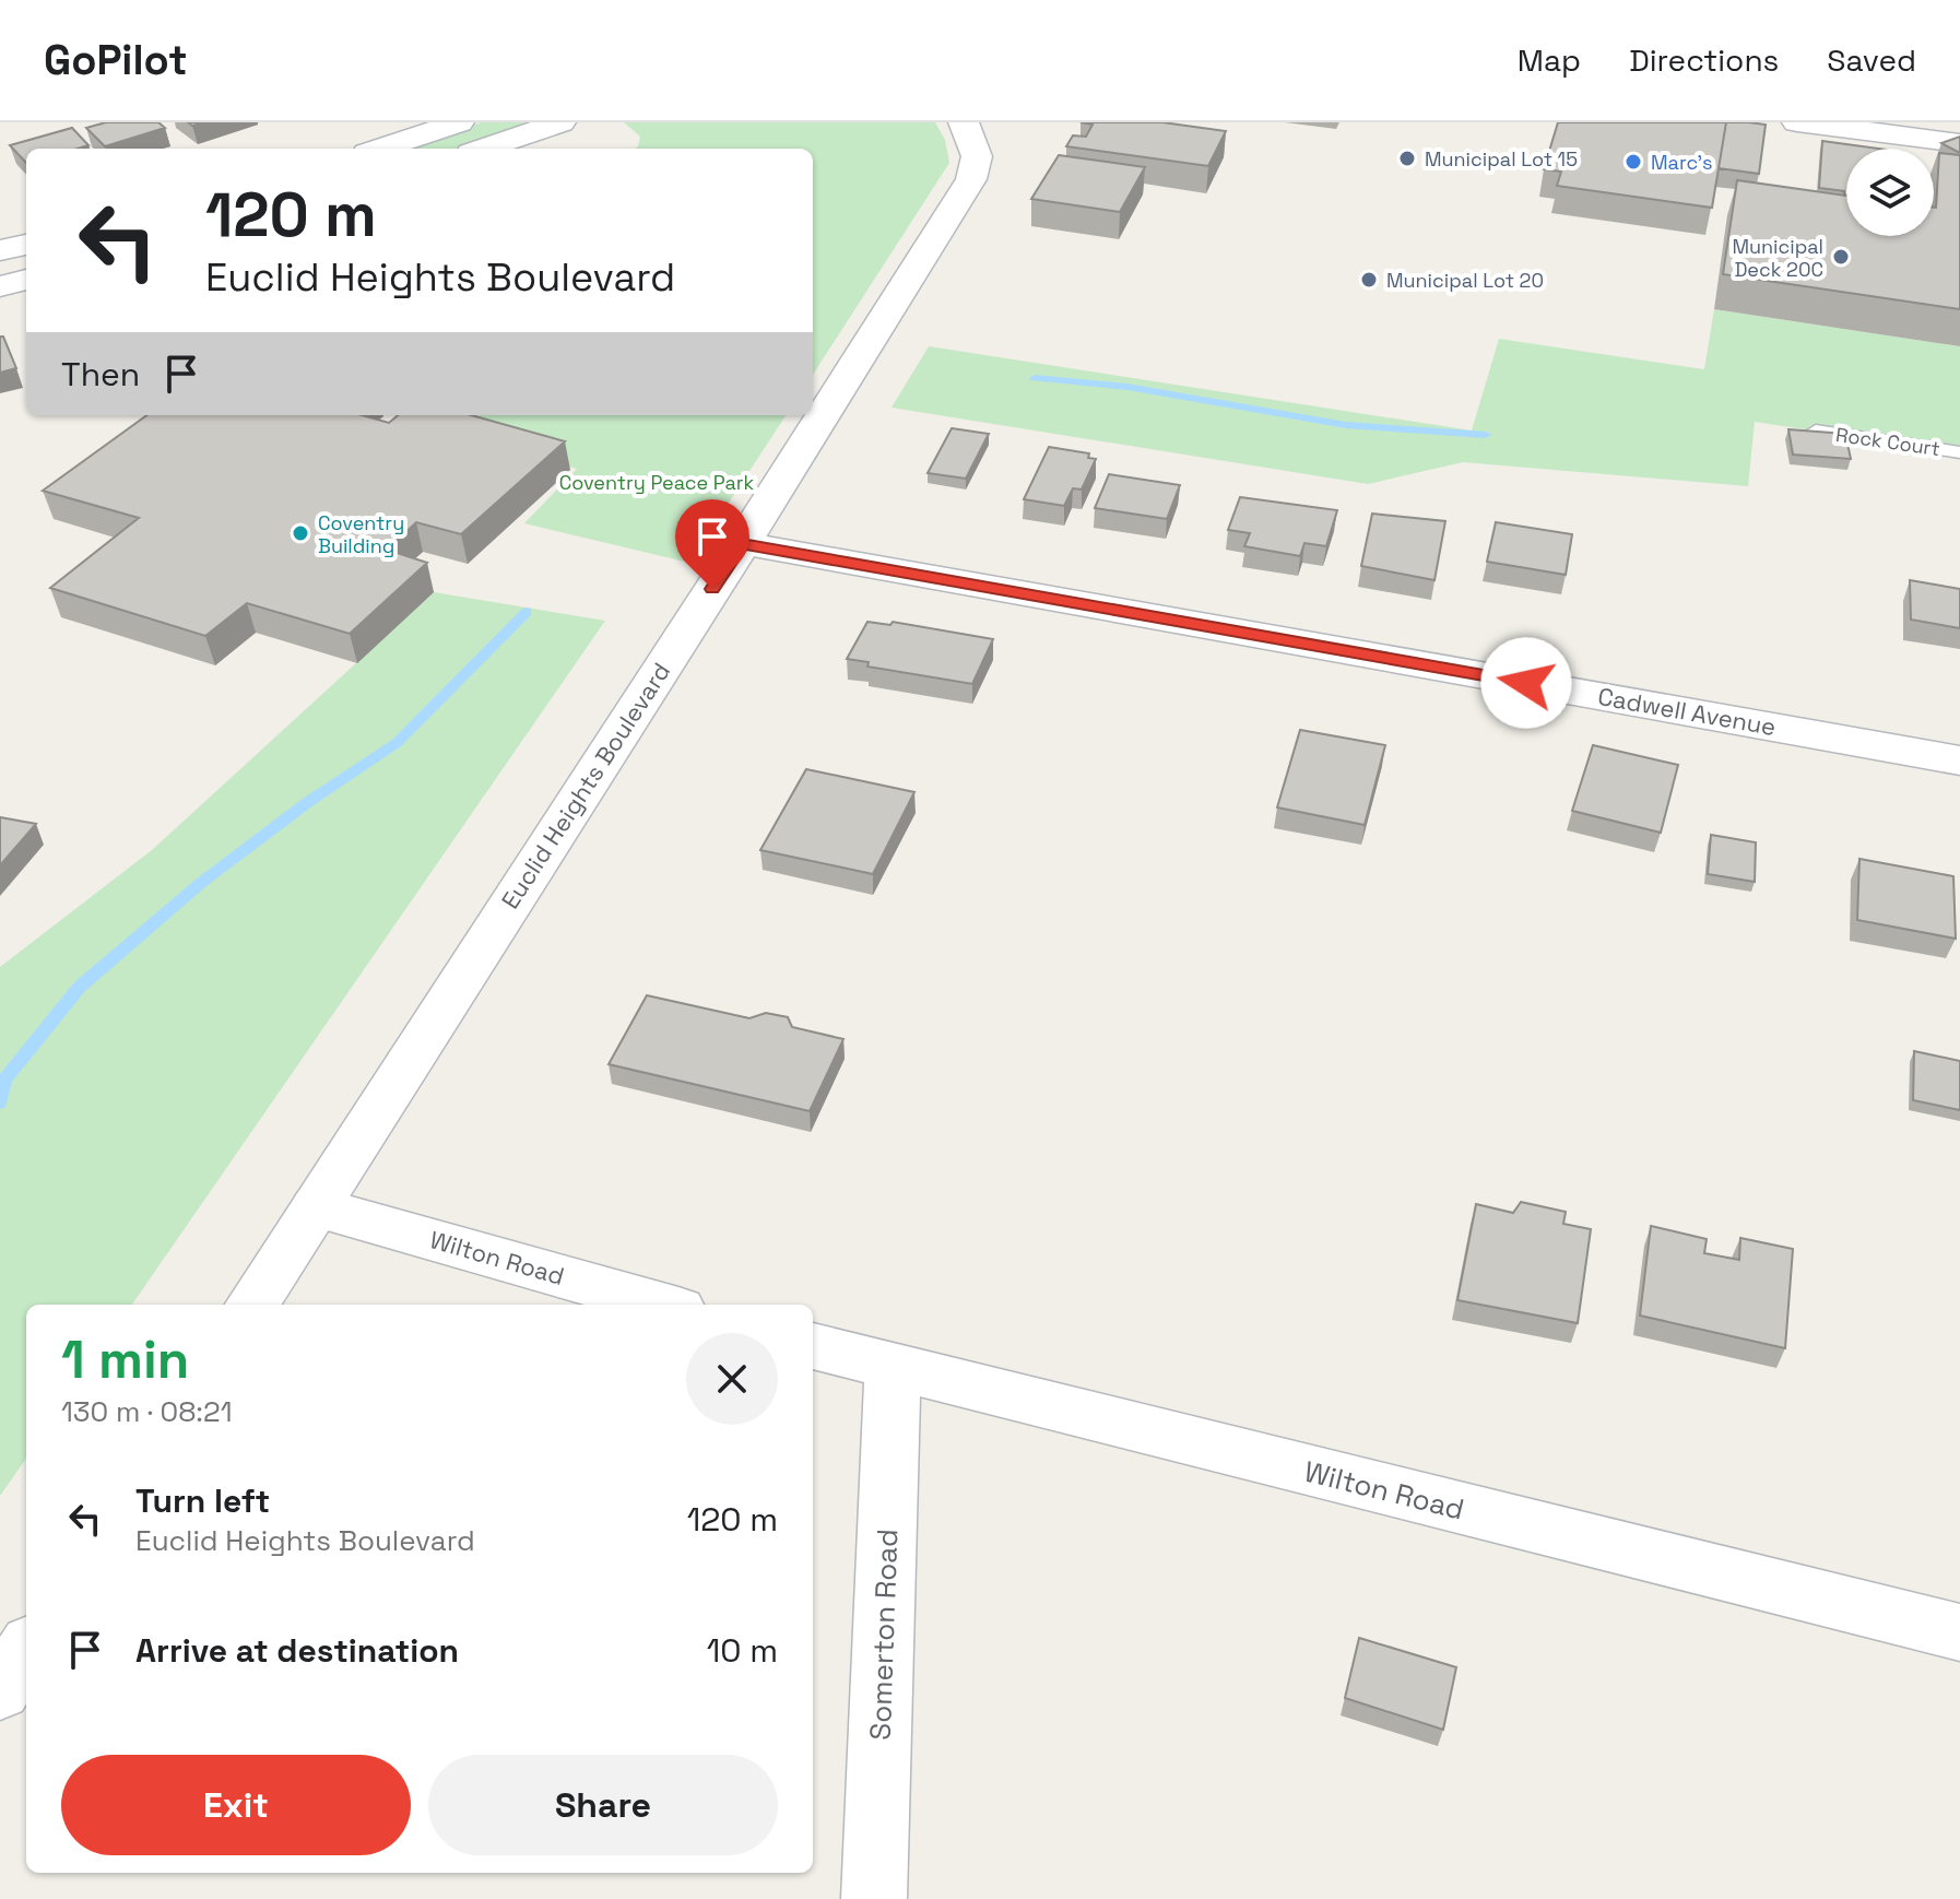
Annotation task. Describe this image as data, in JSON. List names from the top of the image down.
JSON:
{
  "streets": {
    "street": [
      "Cadwell Avenue",
      "Euclid Heights Boulevard",
      "Wilton Road",
      "Somerton Road"
    ],
    "lane": ["Rock Court"]
  },
  "crossings": [
    ["Cadwell Avenue", "Euclid Heights Boulevard"],
    ["Euclid Heights Boulevard", "Wilton Road"],
    ["Wilton Road", "Somerton Road"]
  ],
  "parks": ["Coventry Peace Park"],
  "places": [
    "Municipal Lot 15",
    "Marc's",
    "Municipal Deck 20C",
    "Municipal Lot 20",
    "Coventry Building"
  ],
  "page": {
    "header": "GoPilot",
    "nav": ["Map", "Directions", "Saved"],
    "turn": ["120 m", "Euclid Heights Boulevard"],
    "then": "Then",
    "heading": ["1 min", "130 m · 08:21"],
    "list": [
      {
        "name": "Turn left",
        "note": "Euclid Heights Boulevard",
        "value": "120 m"
      },
      {
        "name": "Arrive at destination",
        "value": "10 m"
      }
    ],
    "buttons": ["Exit", "Share"]
  }
}
